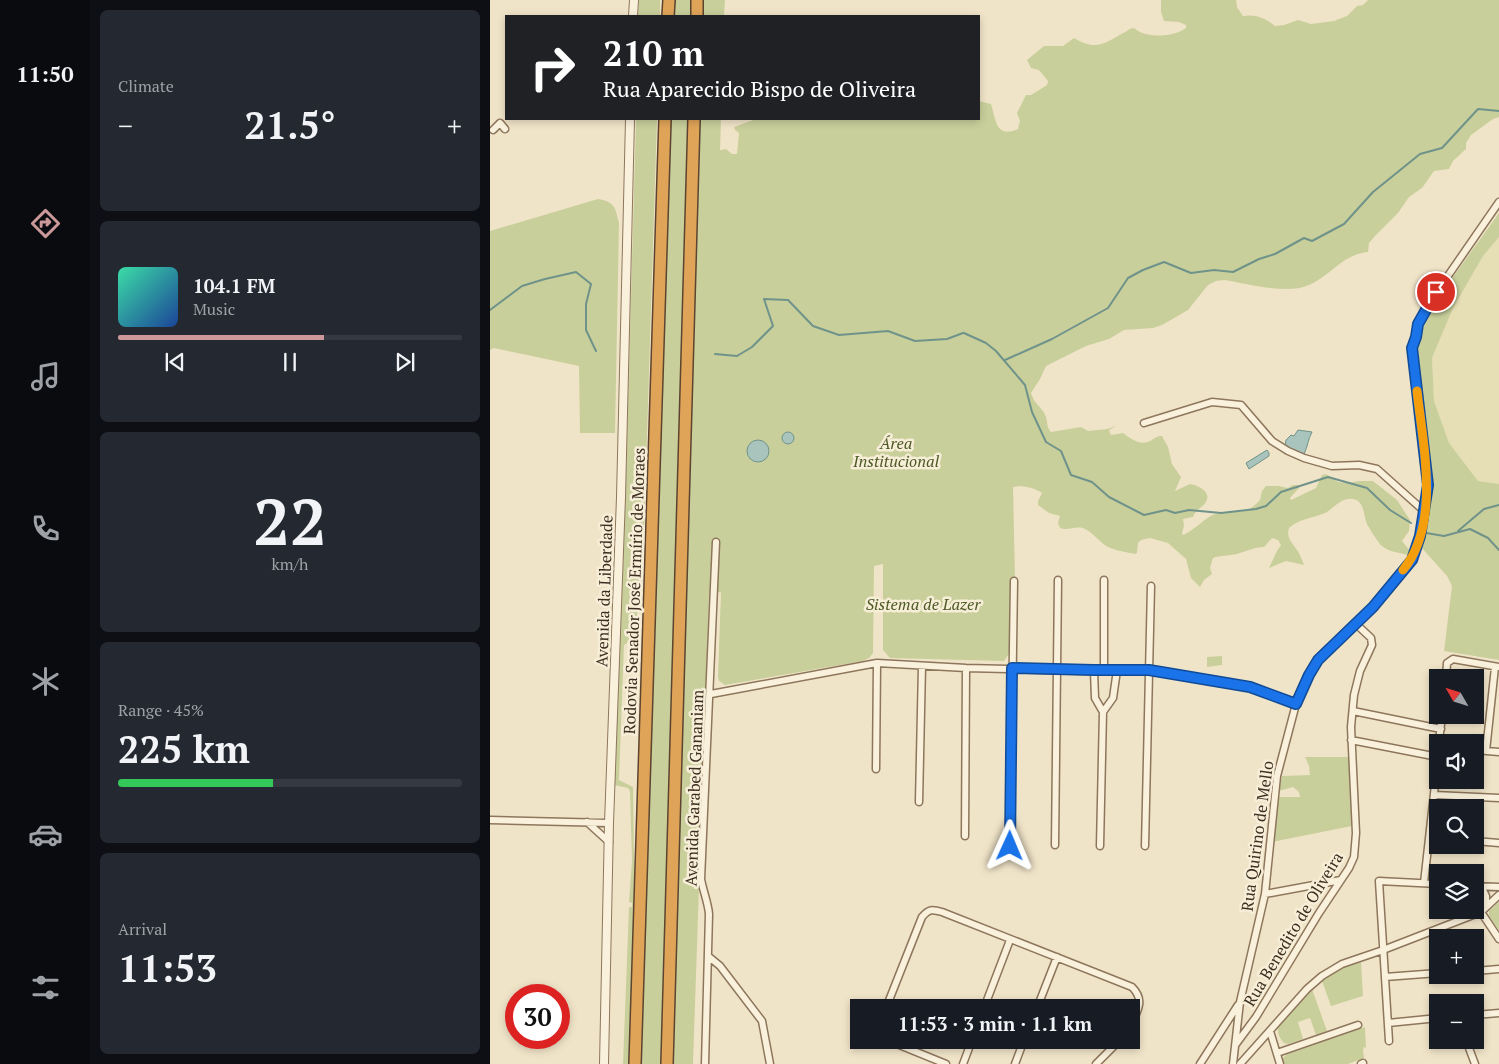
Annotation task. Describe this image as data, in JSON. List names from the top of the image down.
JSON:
{
  "streets": {
    "highway": ["Rodovia Senador José Ermírio de Moraes"],
    "street": [
      "Avenida da Liberdade",
      "Avenida Garabed Gananiam",
      "Rua Quirino de Mello",
      "Rua Benedito de Oliveira"
    ]
  },
  "crossings": [
    ["Rua Quirino de Mello", "Rua Benedito de Oliveira"]
  ],
  "parks": ["Área Institucional", "Sistema de Lazer"],
  "north": "top left",
  "page": {
    "tabs": "11:50",
    "tile": [
      "Climate",
      ["22", "km/h"],
      ["Range · 45%", "225 km"],
      ["Arrival", "11:53"]
    ],
    "turn": ["210 m", "Rua Aparecido Bispo de Oliveira"],
    "heat": ["−", "21.5°", "+"],
    "song": ["104.1 FM", "Music"],
    "map_buttons": ["+", "−"],
    "limit": "30",
    "trip": "11:53 · 3 min · 1.1 km"
  }
}
